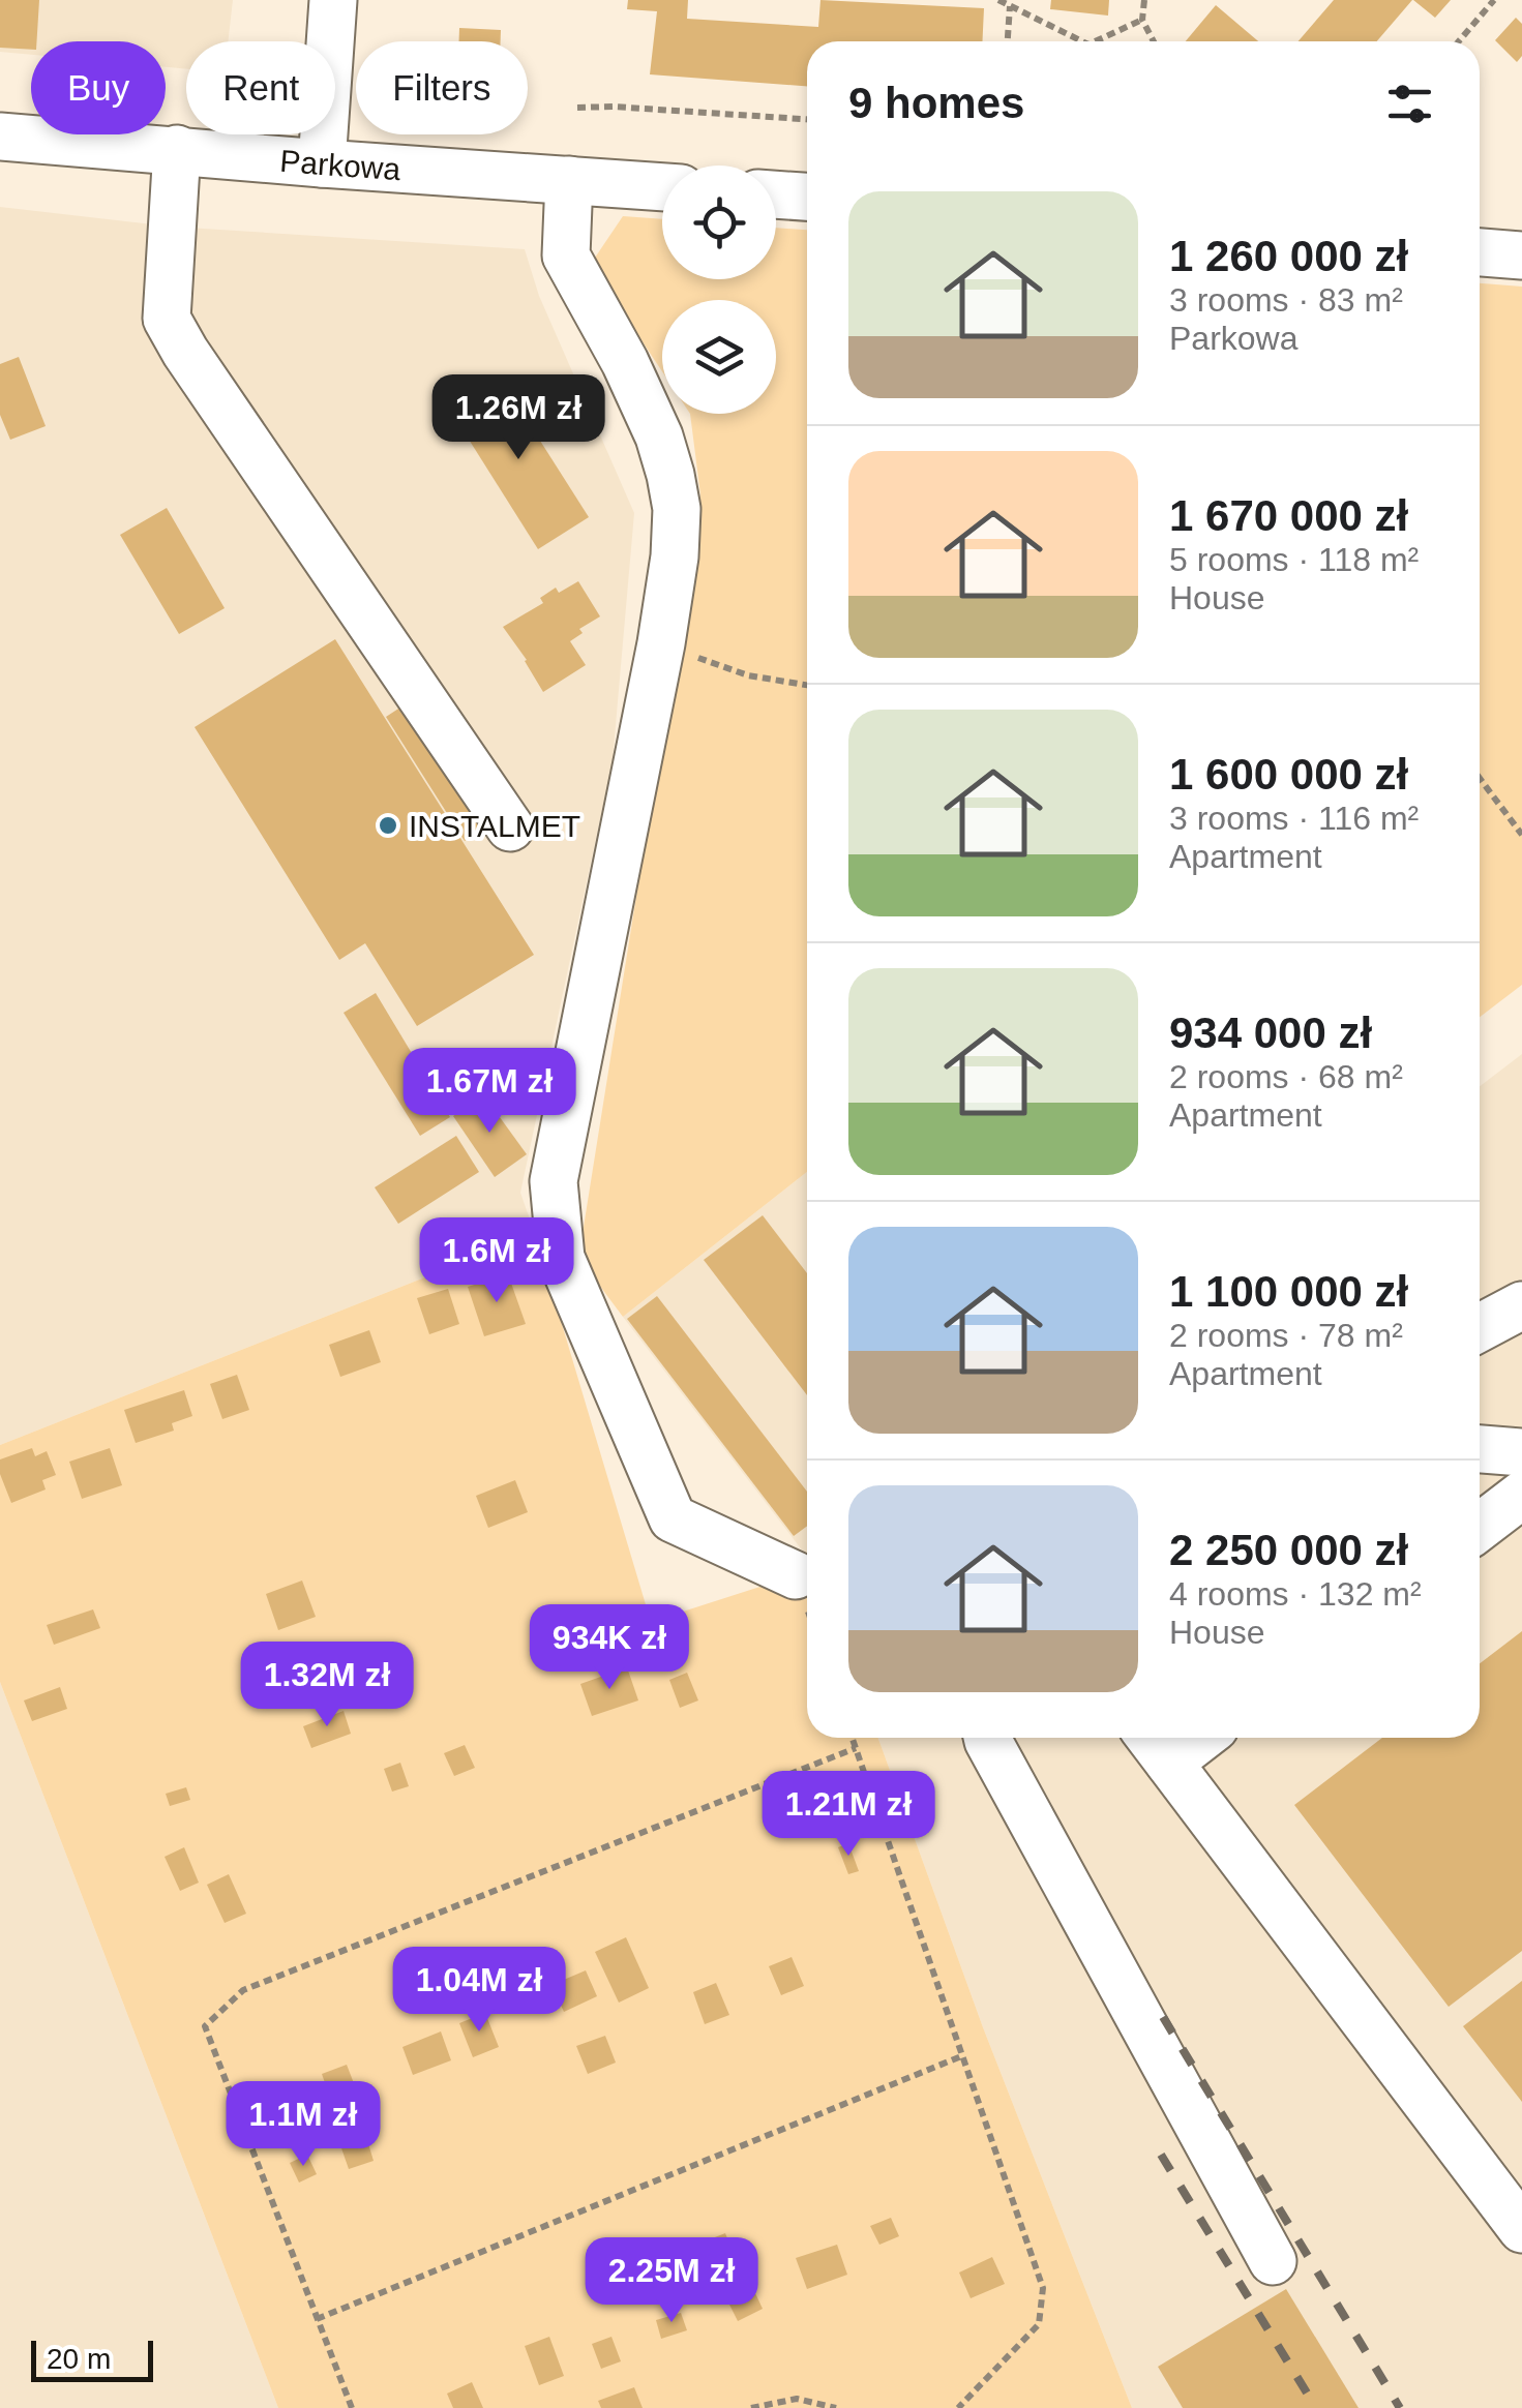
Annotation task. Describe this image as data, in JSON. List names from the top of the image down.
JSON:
{
  "streets": {
    "street": ["Parkowa"]
  },
  "places": ["INSTALMET"],
  "scale_bar": "20 m",
  "page": {
    "chip": ["Buy", "Rent", "Filters"],
    "heading": "9 homes",
    "list": [
      {
        "name": "1 260 000 zł",
        "note": "3 rooms · 83 m² · Parkowa"
      },
      {
        "name": "1 670 000 zł",
        "note": "5 rooms · 118 m² · House"
      },
      {
        "name": "1 600 000 zł",
        "note": "3 rooms · 116 m² · Apartment"
      },
      {
        "name": "934 000 zł",
        "note": "2 rooms · 68 m² · Apartment"
      },
      {
        "name": "1 100 000 zł",
        "note": "2 rooms · 78 m² · Apartment"
      },
      {
        "name": "2 250 000 zł",
        "note": "4 rooms · 132 m² · House"
      }
    ],
    "price": [
      "1.26M zł",
      "1.67M zł",
      "1.6M zł",
      "934K zł",
      "1.32M zł",
      "1.21M zł",
      "1.04M zł",
      "1.1M zł",
      "2.25M zł"
    ],
    "scale": "20 m"
  }
}
